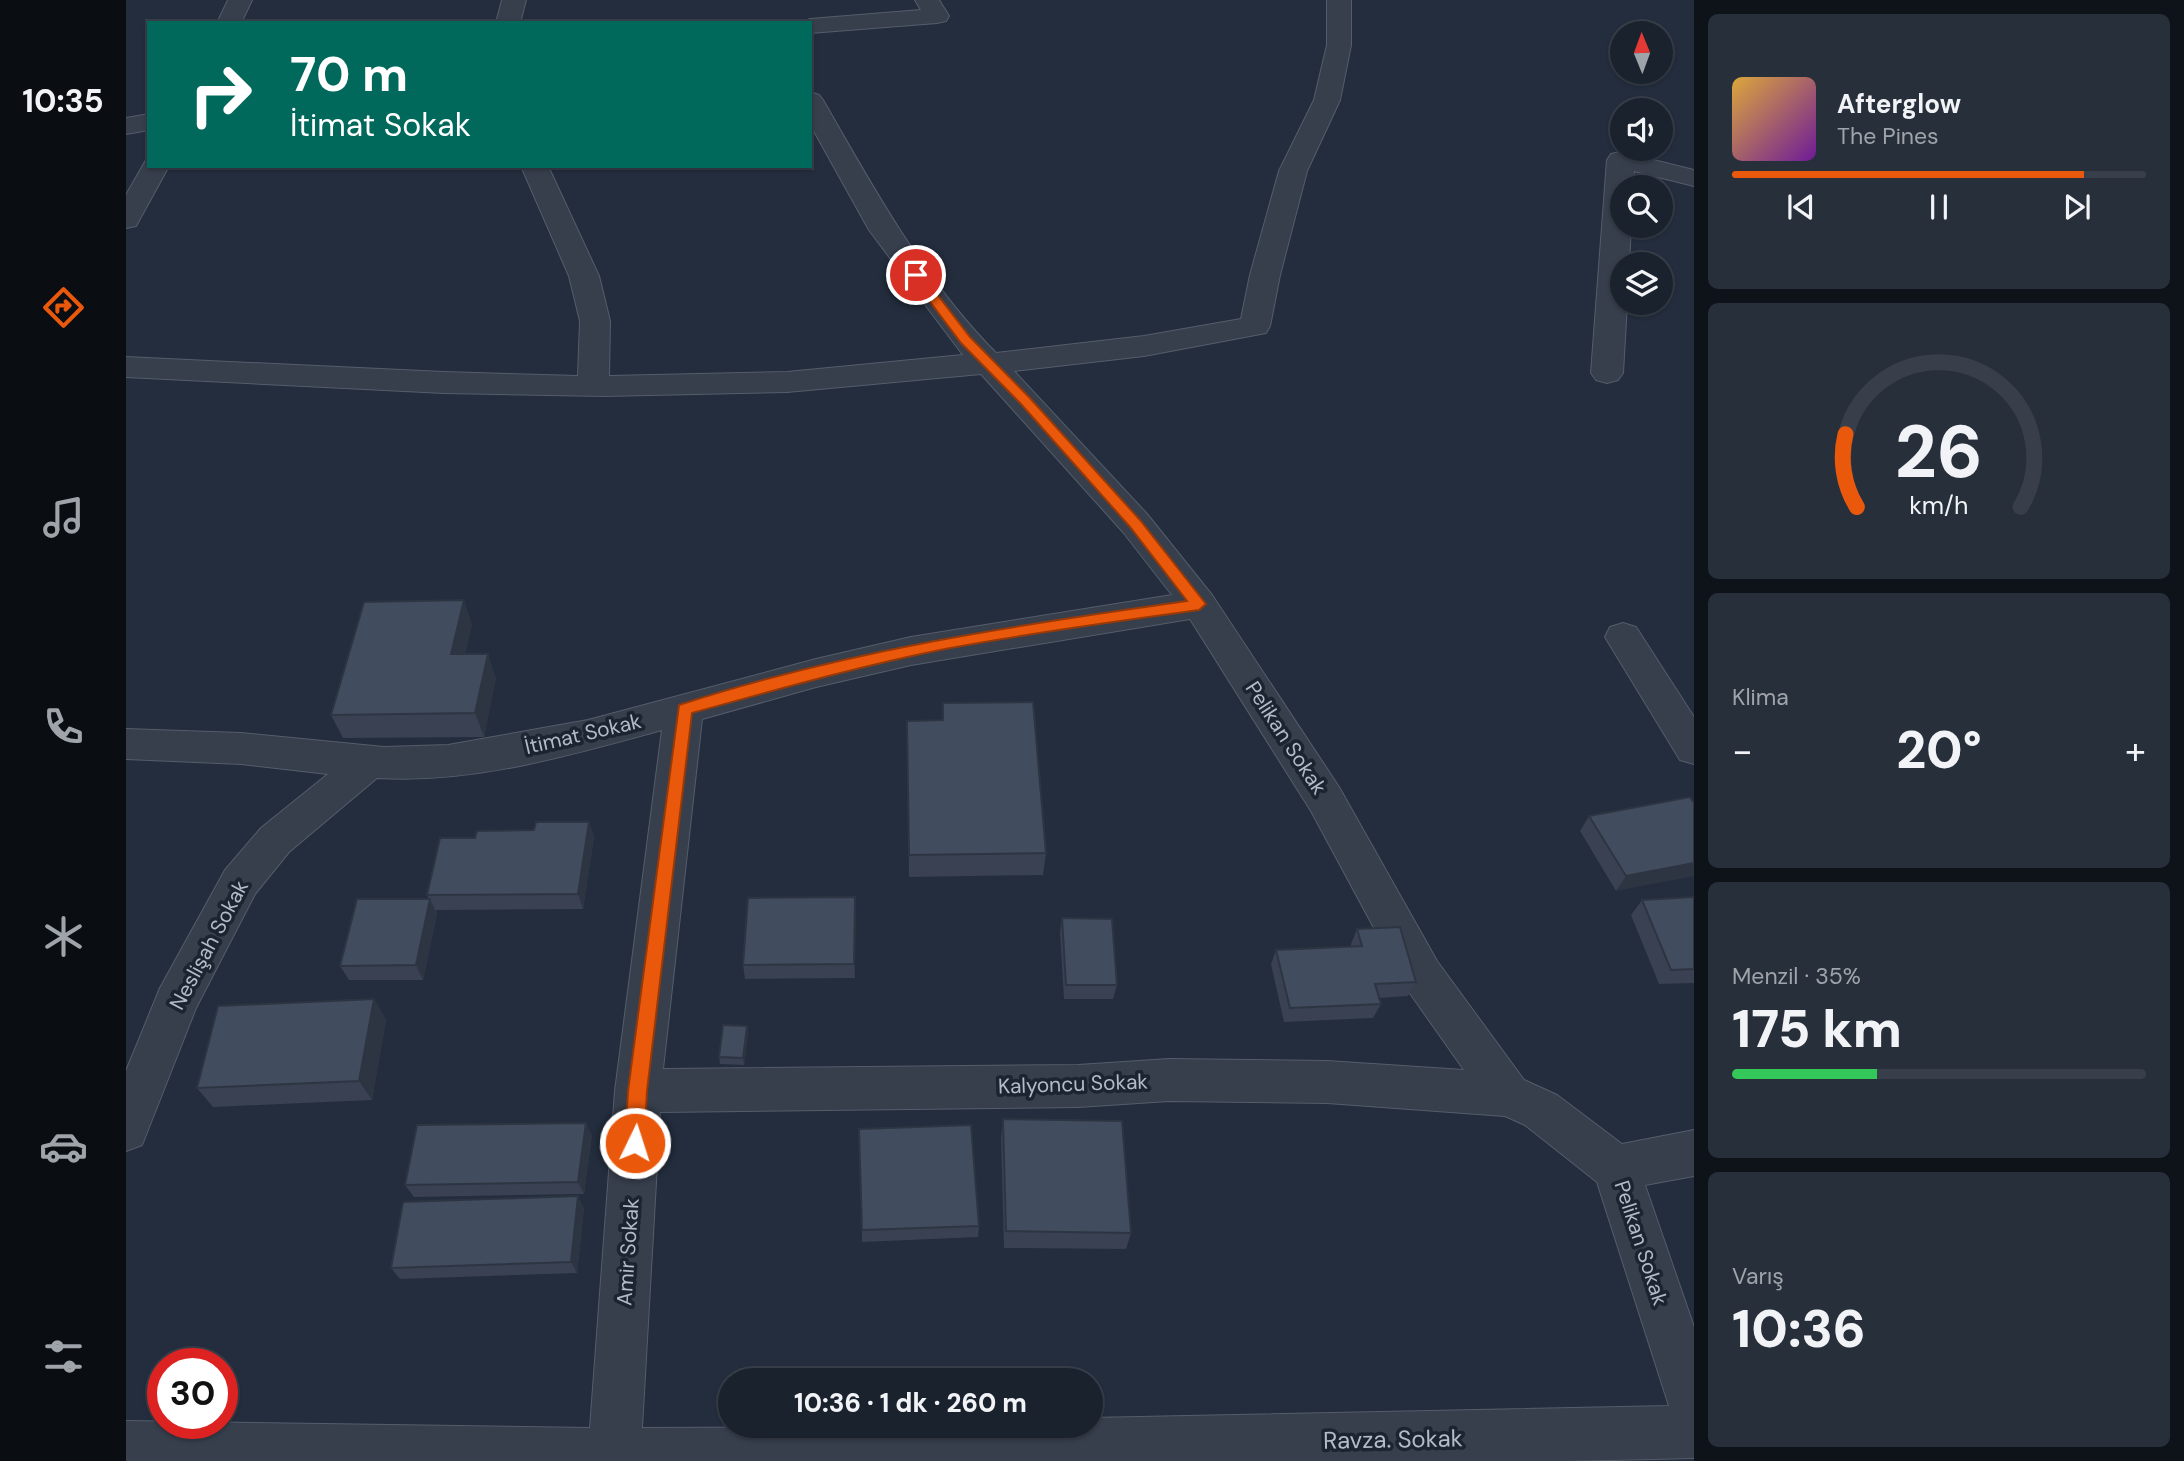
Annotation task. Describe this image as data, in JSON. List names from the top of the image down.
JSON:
{
  "streets": {
    "street": [
      "İtimat Sokak",
      "Pelikan Sokak",
      "Neslişah Sokak",
      "Kalyoncu Sokak",
      "Amir Sokak",
      "Ravza. Sokak"
    ]
  },
  "crossings": [
    ["İtimat Sokak", "Pelikan Sokak"],
    ["İtimat Sokak", "Neslişah Sokak"],
    ["İtimat Sokak", "Amir Sokak"],
    ["Pelikan Sokak", "Kalyoncu Sokak"],
    ["Kalyoncu Sokak", "Amir Sokak"],
    ["Amir Sokak", "Ravza. Sokak"]
  ],
  "north": "top",
  "page": {
    "tabs": "10:35",
    "turn": ["70 m", "İtimat Sokak"],
    "song": ["Afterglow", "The Pines"],
    "tile": [
      "Klima",
      ["Menzil · 35%", "175 km"],
      ["Varış", "10:36"]
    ],
    "heat": ["−", "20°", "+"],
    "limit": "30",
    "trip": "10:36 · 1 dk · 260 m",
    "gauge": ["26", "km/h"]
  }
}
